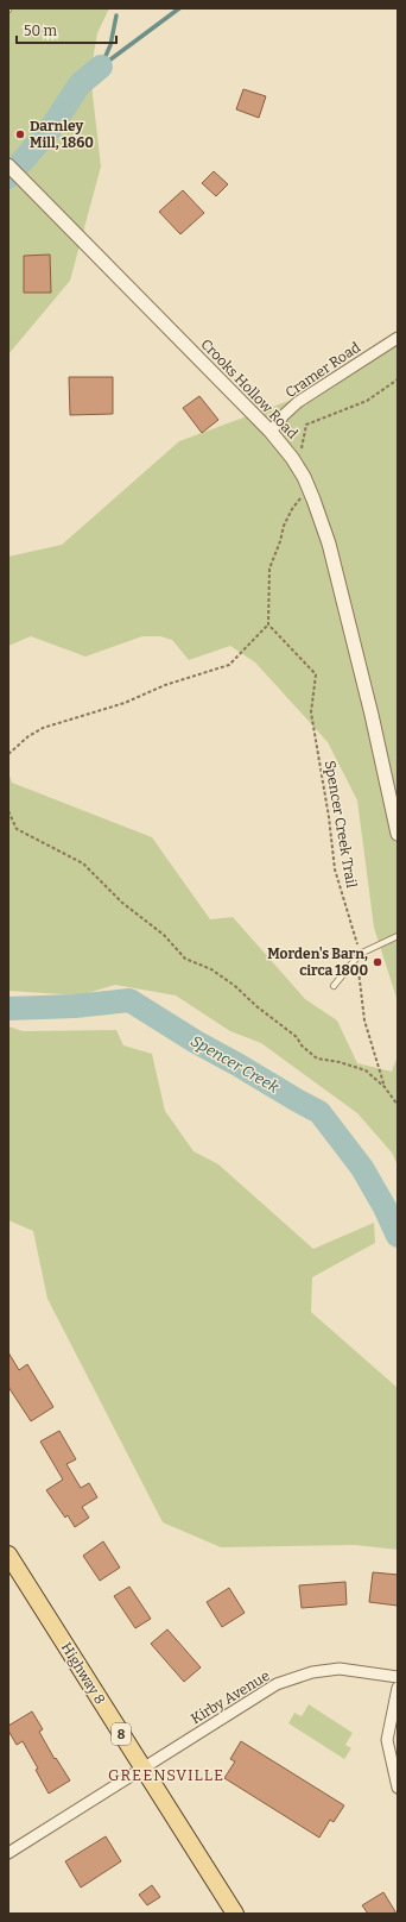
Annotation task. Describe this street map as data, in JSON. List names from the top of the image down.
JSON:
{
  "streets": {
    "main road": ["Highway 8", "8"],
    "street": ["Cramer Road", "Crooks Hollow Road", "Kirby Avenue"],
    "path": ["Spencer Creek Trail"]
  },
  "crossings": [
    ["Cramer Road", "Crooks Hollow Road"],
    ["Highway 8", "Kirby Avenue"]
  ],
  "districts": ["GREENSVILLE"],
  "water": ["Spencer Creek"],
  "places": ["Darnley Mill, 1860", "Morden's Barn, circa 1800"],
  "scale_bar": "50 m"
}
